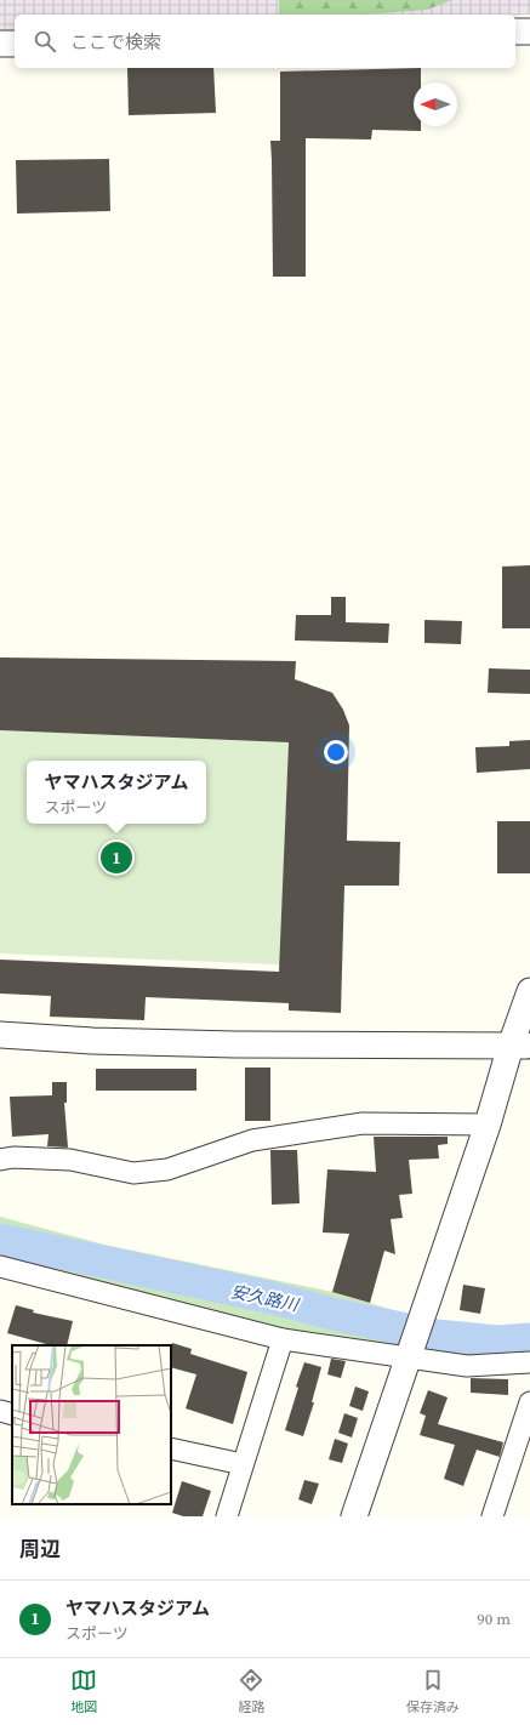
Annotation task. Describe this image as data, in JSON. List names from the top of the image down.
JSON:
{
  "water": ["安久路川"],
  "north": "left",
  "page": {
    "search": "ここで検索",
    "popup": ["ヤマハスタジアム", "スポーツ"],
    "pins": "1",
    "heading": "周辺",
    "list": [
      {
        "mark": "1",
        "name": "ヤマハスタジアム",
        "note": "スポーツ",
        "value": "90 m"
      }
    ],
    "nav": ["地図", "経路", "保存済み"]
  }
}
